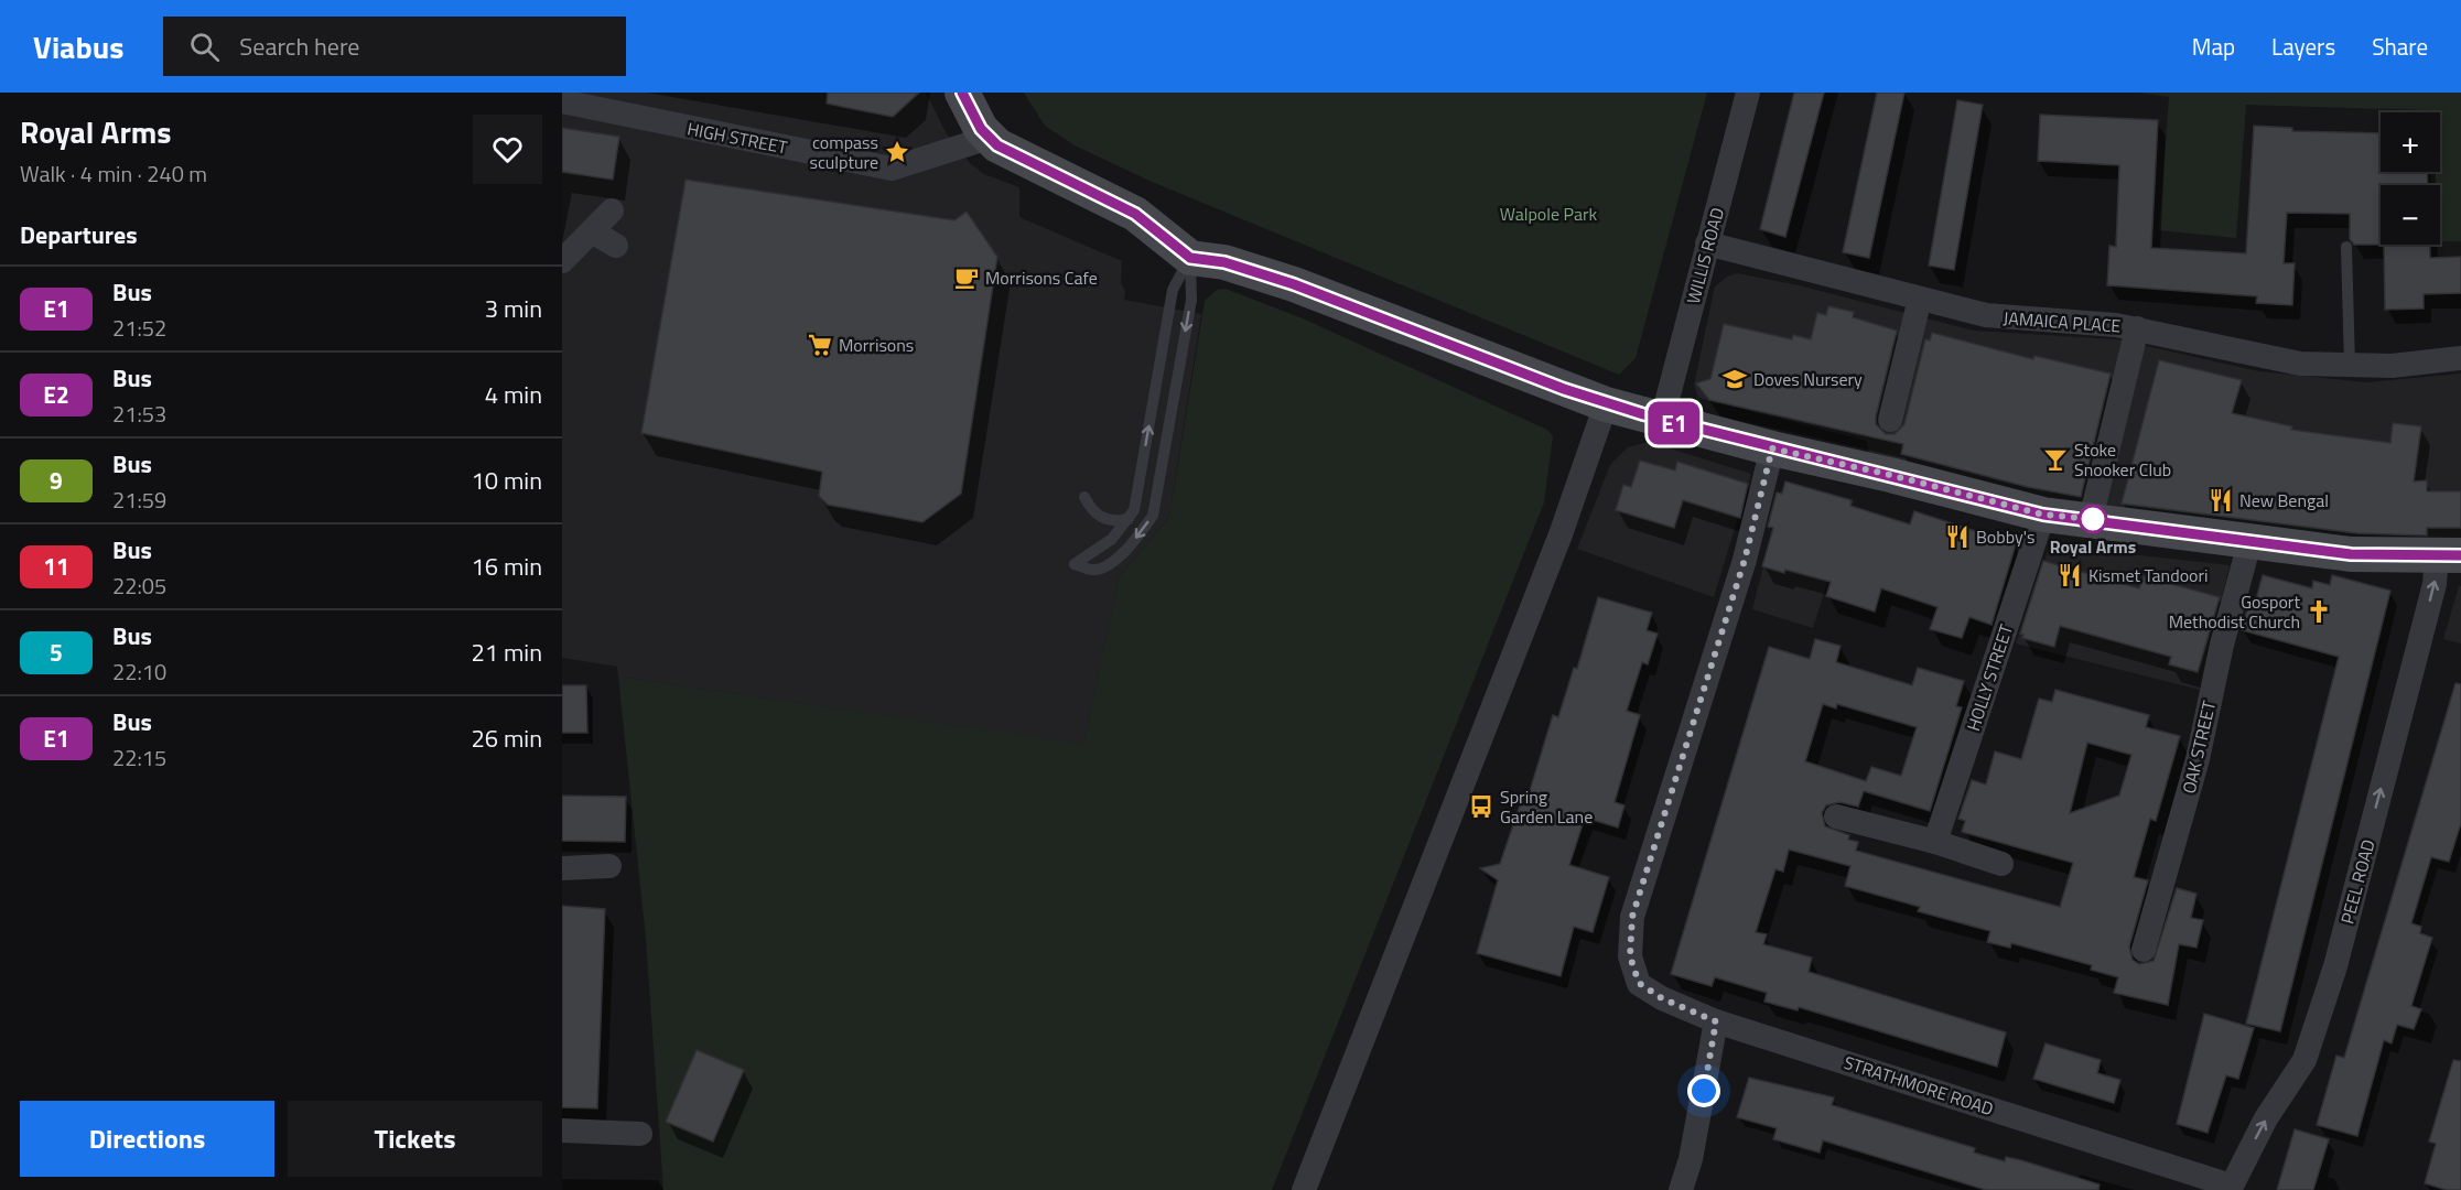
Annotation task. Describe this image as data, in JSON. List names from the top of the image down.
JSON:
{
  "streets": {
    "street": [
      "HIGH STREET",
      "WILLIS ROAD",
      "JAMAICA PLACE",
      "HOLLY STREET",
      "OAK STREET",
      "PEEL ROAD",
      "STRATHMORE ROAD"
    ]
  },
  "crossings": [
    ["WILLIS ROAD", "JAMAICA PLACE"],
    ["PEEL ROAD", "STRATHMORE ROAD"]
  ],
  "one_way": ["PEEL ROAD"],
  "parks": ["Walpole Park"],
  "places": {
    "place": ["compass sculpture"],
    "cafe": ["Morrisons Cafe"],
    "supermarket": ["Morrisons"],
    "school or university": ["Doves Nursery"],
    "bar": ["Stoke Snooker Club"],
    "restaurant": ["New Bengal", "Bobby's", "Kismet Tandoori"],
    "other": ["Royal Arms"],
    "church": ["Gosport Methodist Church"],
    "bus stop": ["Spring Garden Lane"]
  },
  "lines": ["bus line E1"],
  "page": {
    "header": "Viabus",
    "search": "Search here",
    "nav": ["Map", "Layers", "Share"],
    "heading": [
      ["Royal Arms", "Walk · 4 min · 240 m"],
      "Departures"
    ],
    "on_map": "E1",
    "map_buttons": ["+", "−"],
    "list": [
      {
        "mark": "E1",
        "name": "Bus",
        "note": "21:52",
        "value": "3 min"
      },
      {
        "mark": "E2",
        "name": "Bus",
        "note": "21:53",
        "value": "4 min"
      },
      {
        "mark": "9",
        "name": "Bus",
        "note": "21:59",
        "value": "10 min"
      },
      {
        "mark": "11",
        "name": "Bus",
        "note": "22:05",
        "value": "16 min"
      },
      {
        "mark": "5",
        "name": "Bus",
        "note": "22:10",
        "value": "21 min"
      },
      {
        "mark": "E1",
        "name": "Bus",
        "note": "22:15",
        "value": "26 min"
      }
    ],
    "buttons": ["Directions", "Tickets"]
  }
}
